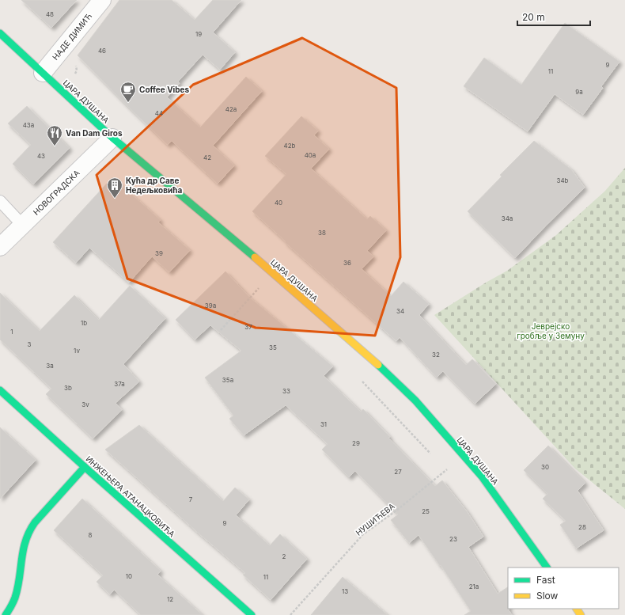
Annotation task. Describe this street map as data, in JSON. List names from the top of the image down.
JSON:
{
  "streets": {
    "main road": ["ЦАРА ДУШАНА", "ИНЖЕЊЕРА АТАНАЦКОВИЋА"],
    "street": ["НАДЕ ДИМИЋ", "НОВОГРАДСКА"],
    "path": ["НУШИЋЕВА"]
  },
  "crossings": [
    ["НАДЕ ДИМИЋ", "ЦАРА ДУШАНА"],
    ["ЦАРА ДУШАНА", "НОВОГРАДСКА"],
    ["ЦАРА ДУШАНА", "НУШИЋЕВА"]
  ],
  "parks": ["Јеврејско гробље у Земуну"],
  "places": {
    "cafe": ["Coffee Vibes"],
    "restaurant": ["Van Dam Giros"],
    "building": ["Кућа др Саве Недељковића"]
  },
  "house_numbers": [
    "48",
    "19",
    "46",
    "9",
    "11",
    "9a",
    "42a",
    "44",
    "43a",
    "42b",
    "40a",
    "43",
    "42",
    "34b",
    "40",
    "34a",
    "38",
    "39",
    "36",
    "39a",
    "34",
    "1b",
    "37",
    "1",
    "3",
    "35",
    "1v",
    "32",
    "3a",
    "35a",
    "37a",
    "3b",
    "33",
    "3v",
    "31",
    "29",
    "30",
    "27",
    "7",
    "25",
    "9",
    "28",
    "8",
    "23",
    "2",
    "10",
    "11",
    "21a",
    "13",
    "12"
  ],
  "legend": ["Fast", "Slow"],
  "scale_bar": "20 m"
}
